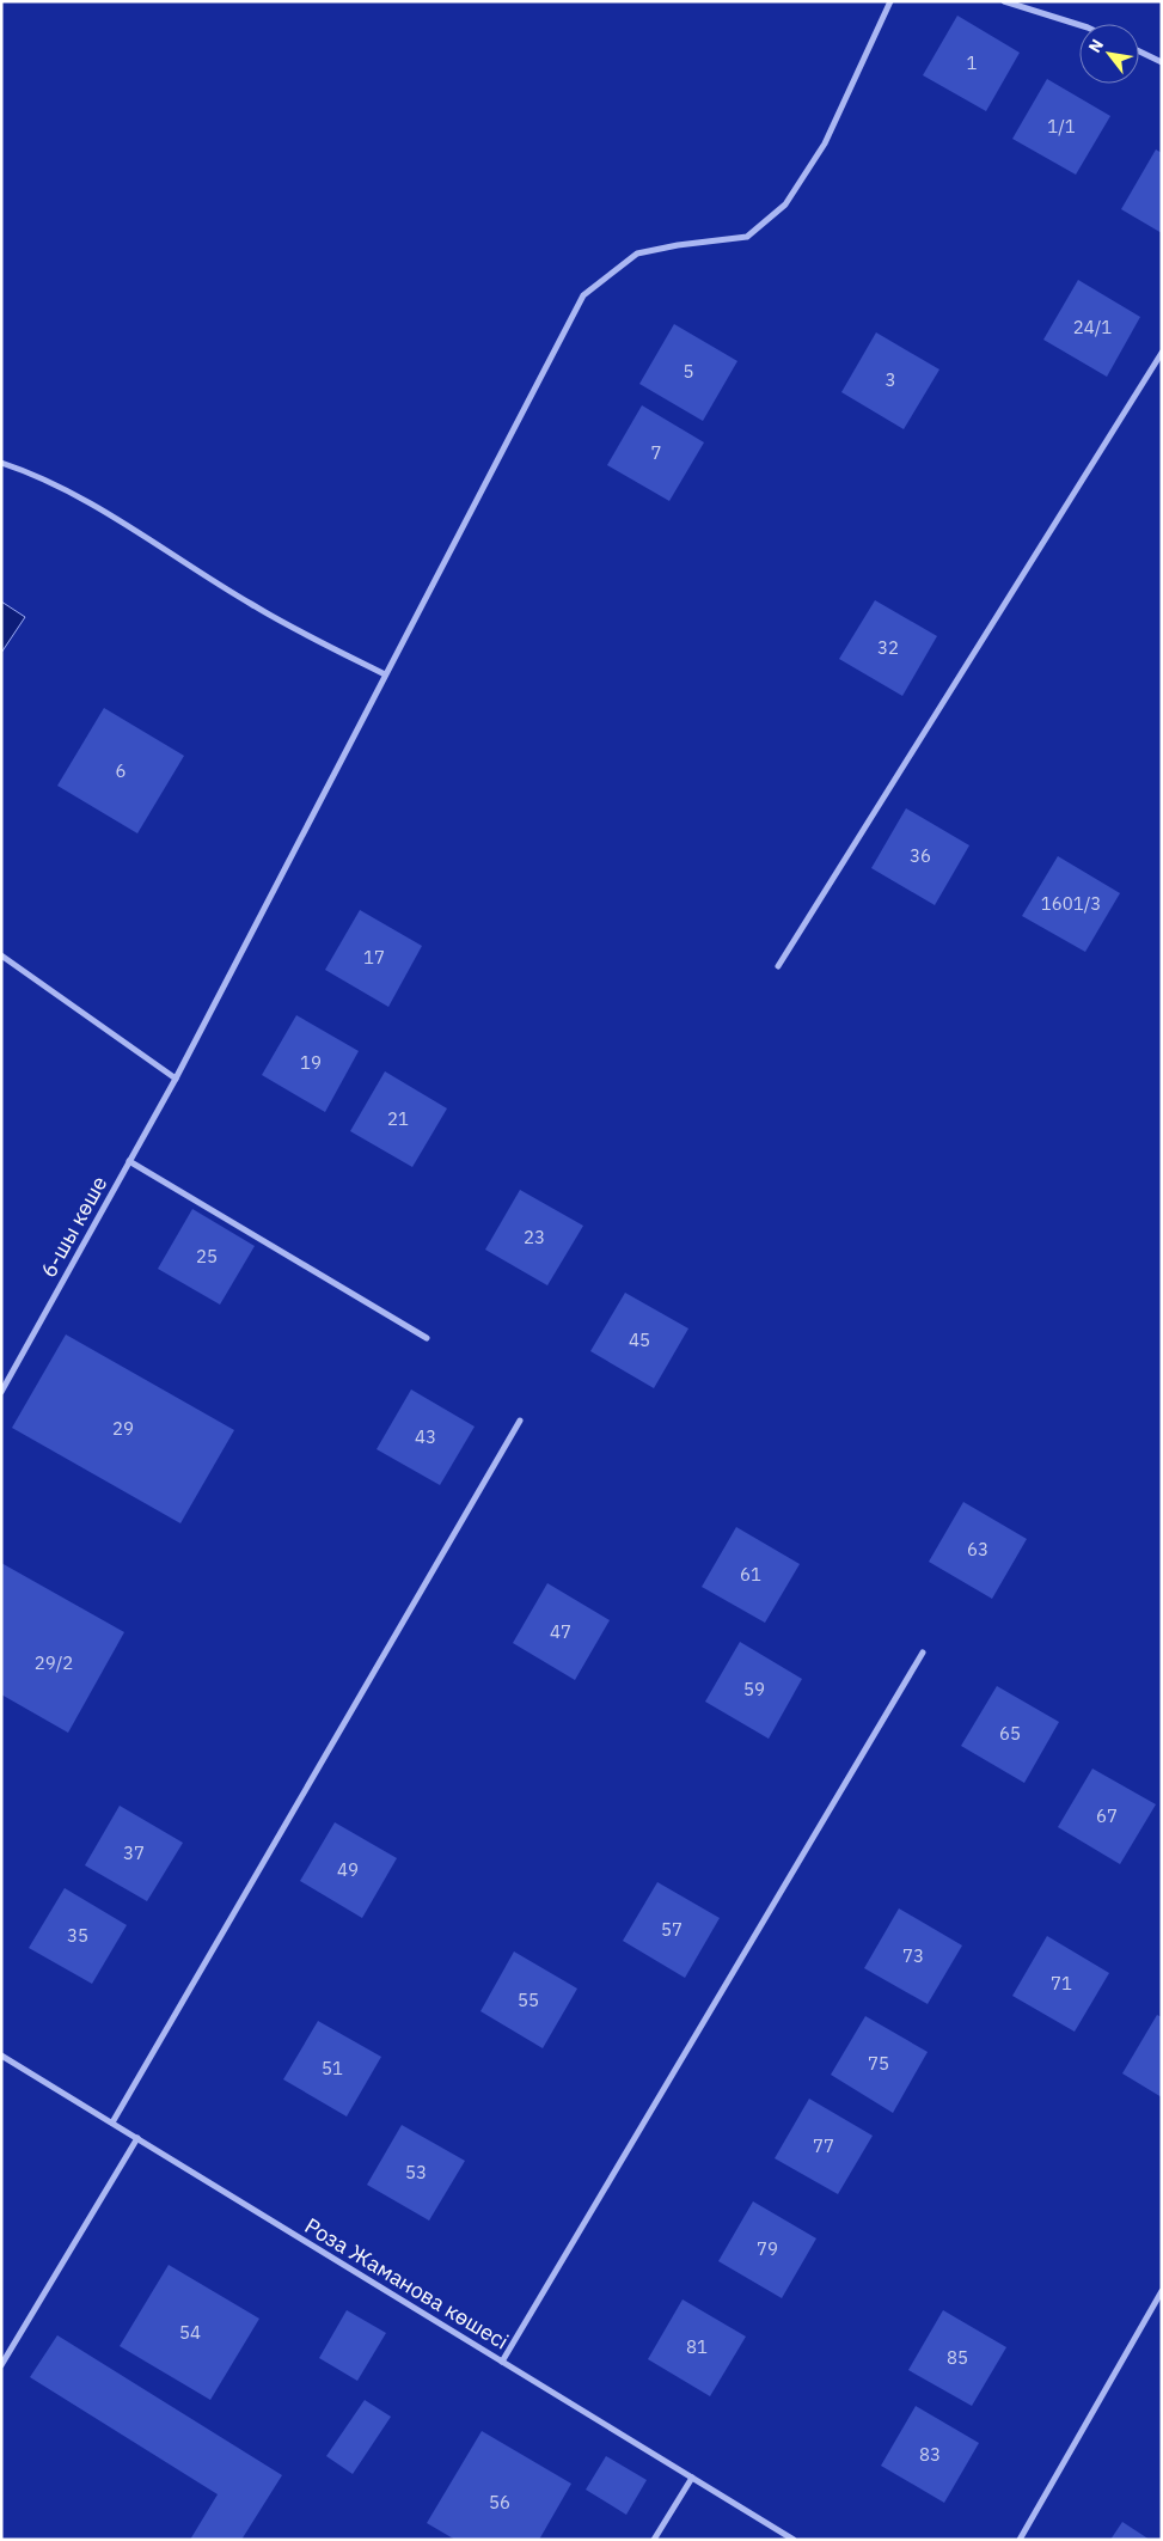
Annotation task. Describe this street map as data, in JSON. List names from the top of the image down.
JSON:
{
  "streets": {
    "street": ["6-шы көше", "Роза Жаманова көшесі"]
  },
  "house_numbers": [
    "1",
    "1/1",
    "24/1",
    "5",
    "3",
    "7",
    "32",
    "6",
    "36",
    "1601/3",
    "17",
    "19",
    "21",
    "23",
    "25",
    "45",
    "29",
    "43",
    "63",
    "61",
    "47",
    "29/2",
    "59",
    "65",
    "67",
    "37",
    "49",
    "57",
    "35",
    "73",
    "71",
    "55",
    "75",
    "51",
    "77",
    "53",
    "79",
    "54",
    "81",
    "85",
    "83",
    "56"
  ],
  "north": "top left"
}
